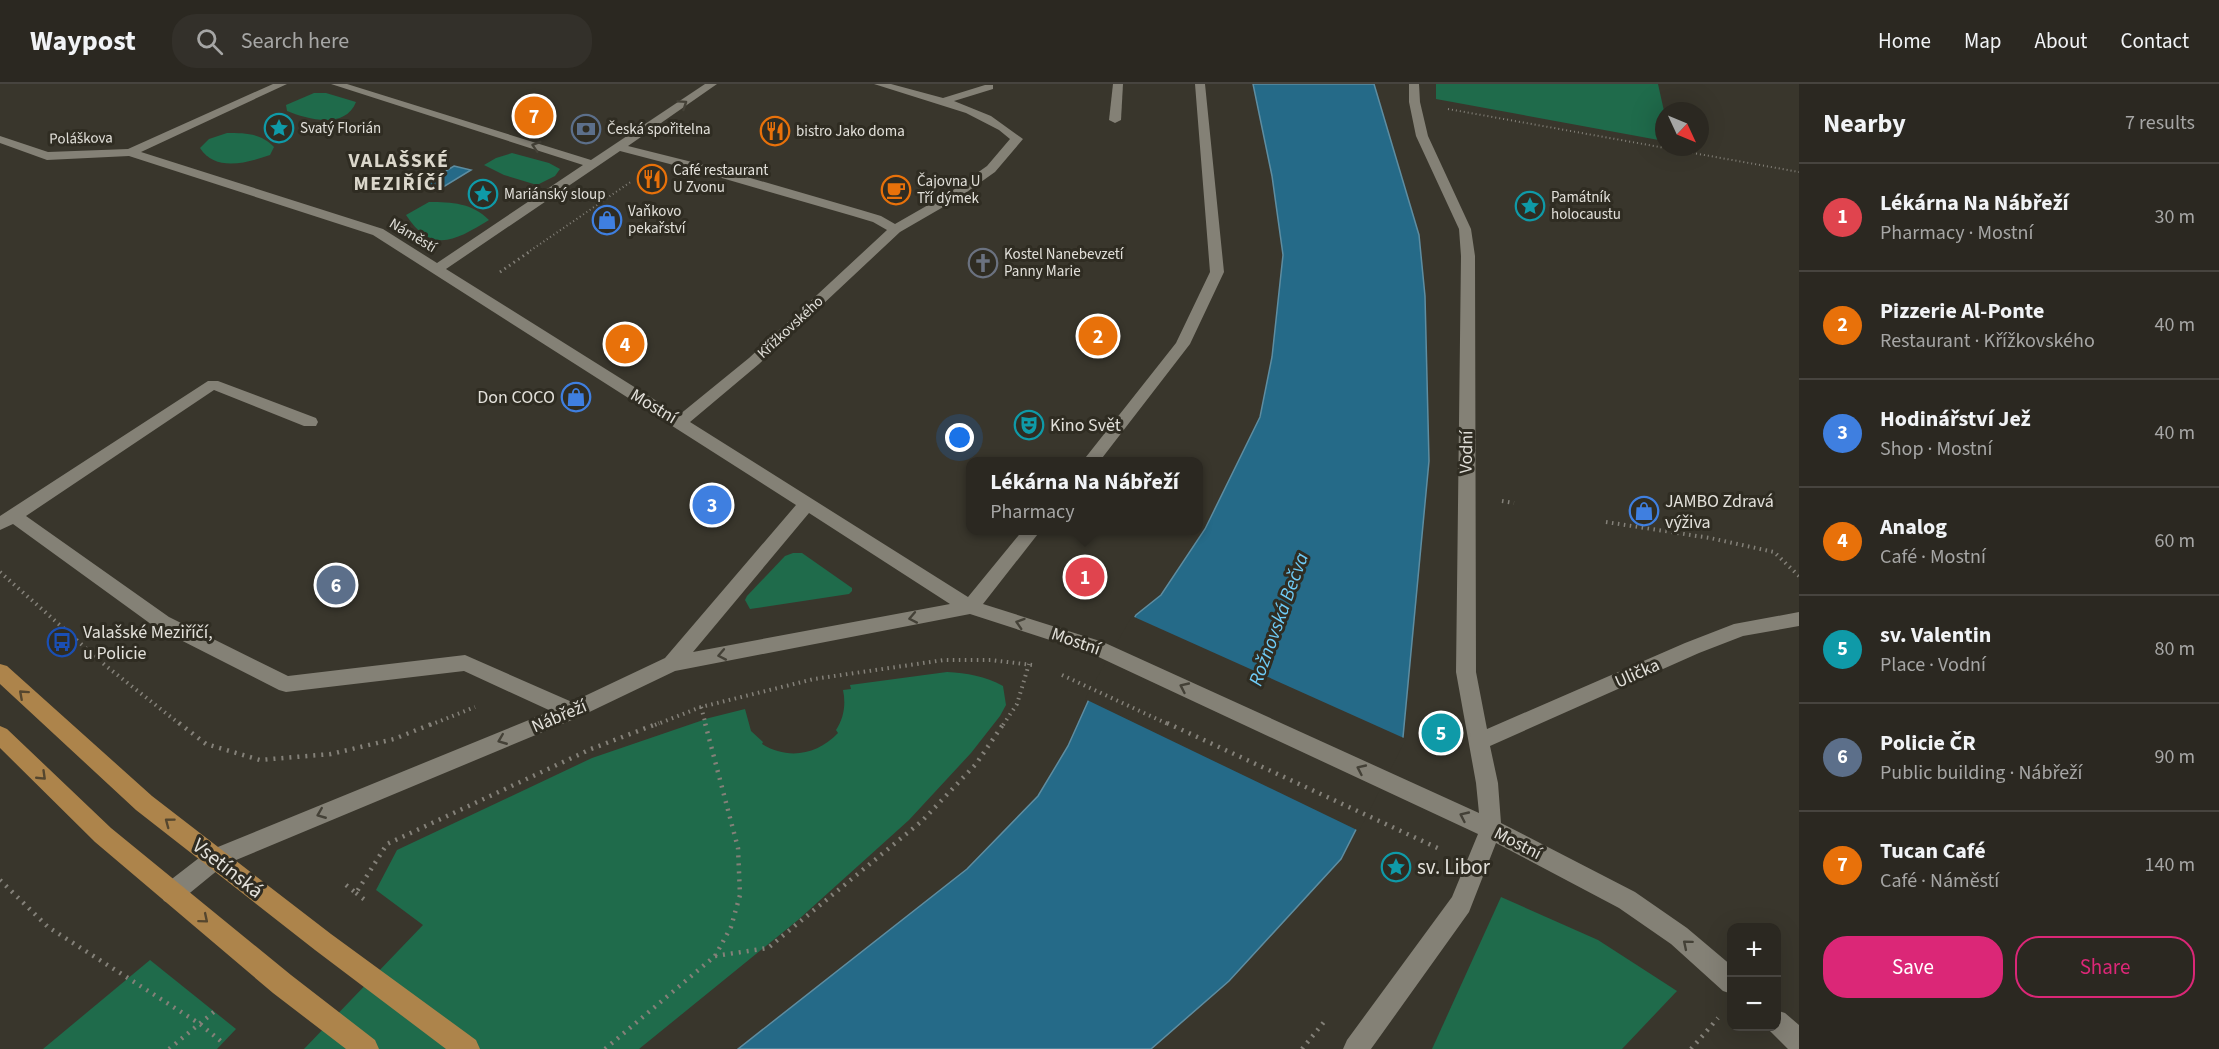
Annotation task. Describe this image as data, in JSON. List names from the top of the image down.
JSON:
{
  "streets": {
    "main road": ["Vsetínská"],
    "street": [
      "Poláškova",
      "Náměstí",
      "Křížkovského",
      "Mostní",
      "Vodní",
      "Ulička",
      "Nábřeží"
    ]
  },
  "crossings": [
    ["Poláškova", "Náměstí"],
    ["Náměstí", "Mostní"],
    ["Křížkovského", "Mostní"],
    ["Mostní", "Vodní"],
    ["Mostní", "Nábřeží"],
    ["Vodní", "Ulička"],
    ["Nábřeží", "Vsetínská"]
  ],
  "one_way": ["Mostní", "Nábřeží"],
  "districts": ["VALAŠSKÉ MEZIŘÍČÍ"],
  "water": ["Rožnovská Bečva"],
  "places": {
    "place": [
      "Svatý Florián",
      "Mariánský sloup",
      "Památník holocaustu",
      "sv. Libor"
    ],
    "bank": ["Česká spořitelna"],
    "restaurant": ["bistro Jako doma", "Café restaurant U Zvonu"],
    "cafe": ["Čajovna U Tří dýmek"],
    "shop": ["Vaňkovo pekařství", "Don COCO", "JAMBO Zdravá výživa"],
    "church": ["Kostel Nanebevzetí Panny Marie"],
    "theatre": ["Kino Svět"],
    "bus stop": ["Valašské Meziříčí, u Policie"]
  },
  "north": "bottom right",
  "page": {
    "header": "Waypost",
    "search": "Search here",
    "nav": [
      "Home",
      "Map",
      "About",
      "Contact"
    ],
    "heading": ["Nearby", "7 results"],
    "pins": [
      "7",
      "2",
      "4",
      "3",
      "1",
      "6",
      "5"
    ],
    "list": [
      {
        "mark": "1",
        "name": "Lékárna Na Nábřeží",
        "note": "Pharmacy · Mostní",
        "value": "30 m"
      },
      {
        "mark": "2",
        "name": "Pizzerie Al-Ponte",
        "note": "Restaurant · Křížkovského",
        "value": "40 m"
      },
      {
        "mark": "3",
        "name": "Hodinářství Jež",
        "note": "Shop · Mostní",
        "value": "40 m"
      },
      {
        "mark": "4",
        "name": "Analog",
        "note": "Café · Mostní",
        "value": "60 m"
      },
      {
        "mark": "5",
        "name": "sv. Valentin",
        "note": "Place · Vodní",
        "value": "80 m"
      },
      {
        "mark": "6",
        "name": "Policie ČR",
        "note": "Public building · Nábřeží",
        "value": "90 m"
      },
      {
        "mark": "7",
        "name": "Tucan Café",
        "note": "Café · Náměstí",
        "value": "140 m"
      }
    ],
    "popup": ["Lékárna Na Nábřeží", "Pharmacy"],
    "buttons": ["Save", "Share"],
    "map_buttons": ["+", "−"]
  }
}
